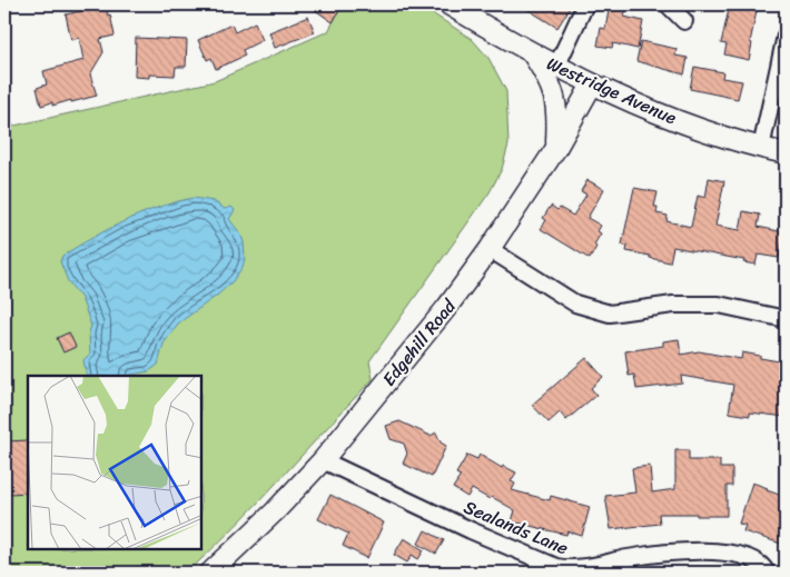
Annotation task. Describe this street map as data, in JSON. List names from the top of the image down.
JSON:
{
  "streets": {
    "street": ["Westridge Avenue", "Edgehill Road", "Sealands Lane"]
  },
  "crossings": [
    ["Westridge Avenue", "Edgehill Road"],
    ["Edgehill Road", "Sealands Lane"]
  ]
}
